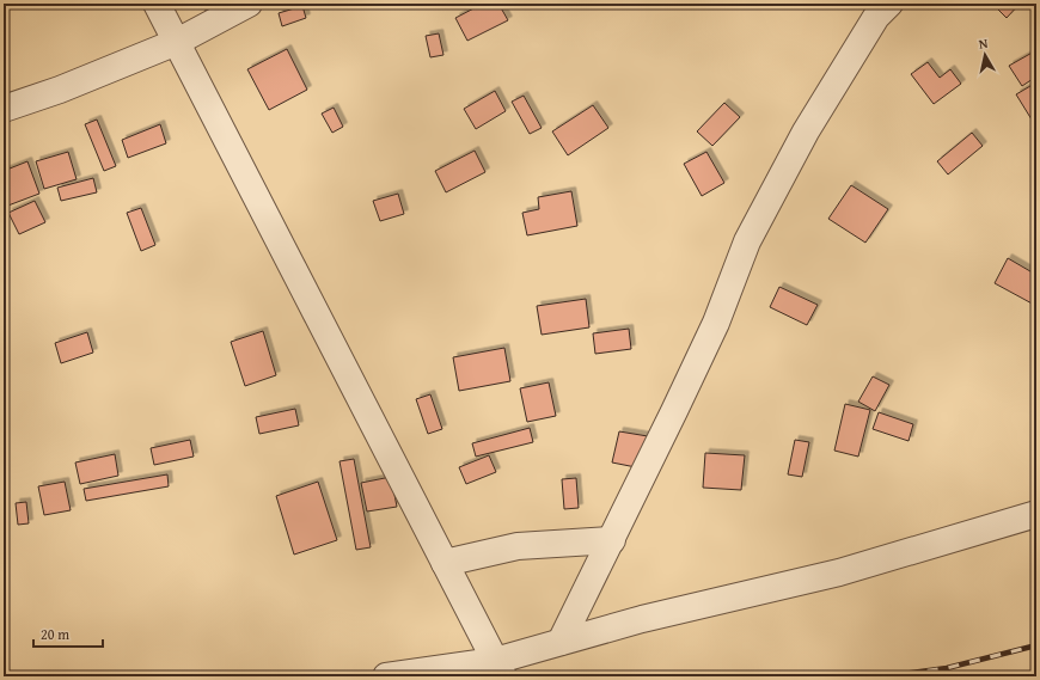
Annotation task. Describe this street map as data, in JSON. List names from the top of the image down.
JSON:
{
  "scale_bar": "20 m",
  "north": "top"
}
